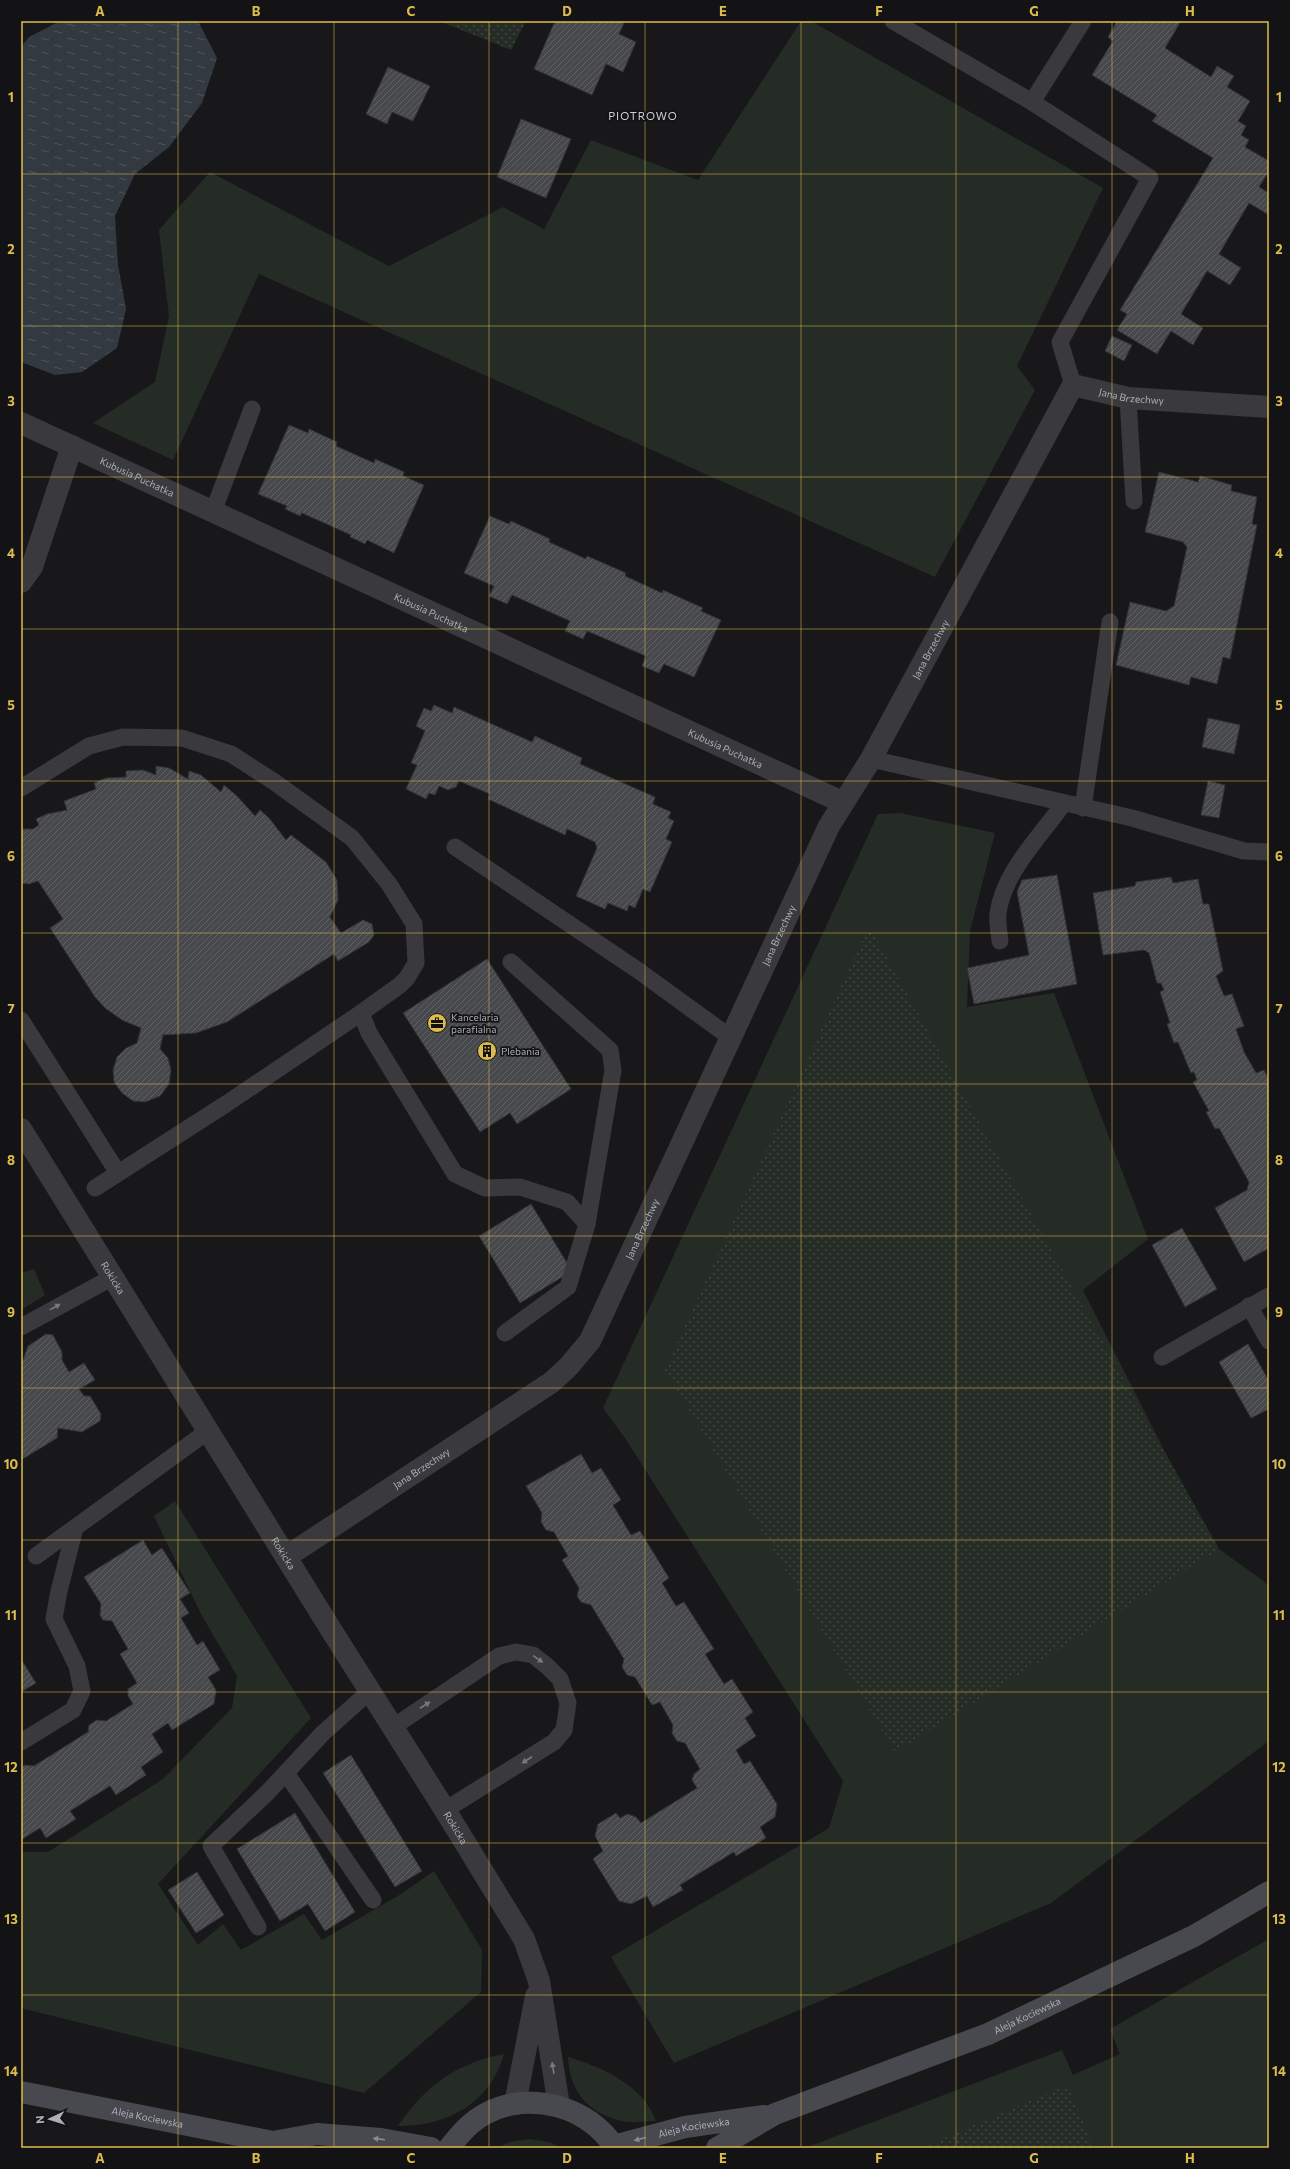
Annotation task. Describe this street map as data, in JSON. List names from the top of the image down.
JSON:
{
  "streets": {
    "street": [
      "Jana Brzechwy",
      "Kubusia Puchatka",
      "Rokicka",
      "Aleja Kociewska"
    ]
  },
  "crossings": [
    ["Jana Brzechwy", "Kubusia Puchatka"],
    ["Jana Brzechwy", "Rokicka"]
  ],
  "districts": ["PIOTROWO"],
  "places": {
    "office": ["Kancelaria parafialna"],
    "building": ["Plebania"]
  },
  "north": "left",
  "grid": {
    "columns": [
      "A",
      "B",
      "C",
      "D",
      "E",
      "F",
      "G",
      "H"
    ],
    "rows": [
      "1",
      "2",
      "3",
      "4",
      "5",
      "6",
      "7",
      "8",
      "9",
      "10",
      "11",
      "12",
      "13",
      "14"
    ]
  }
}
